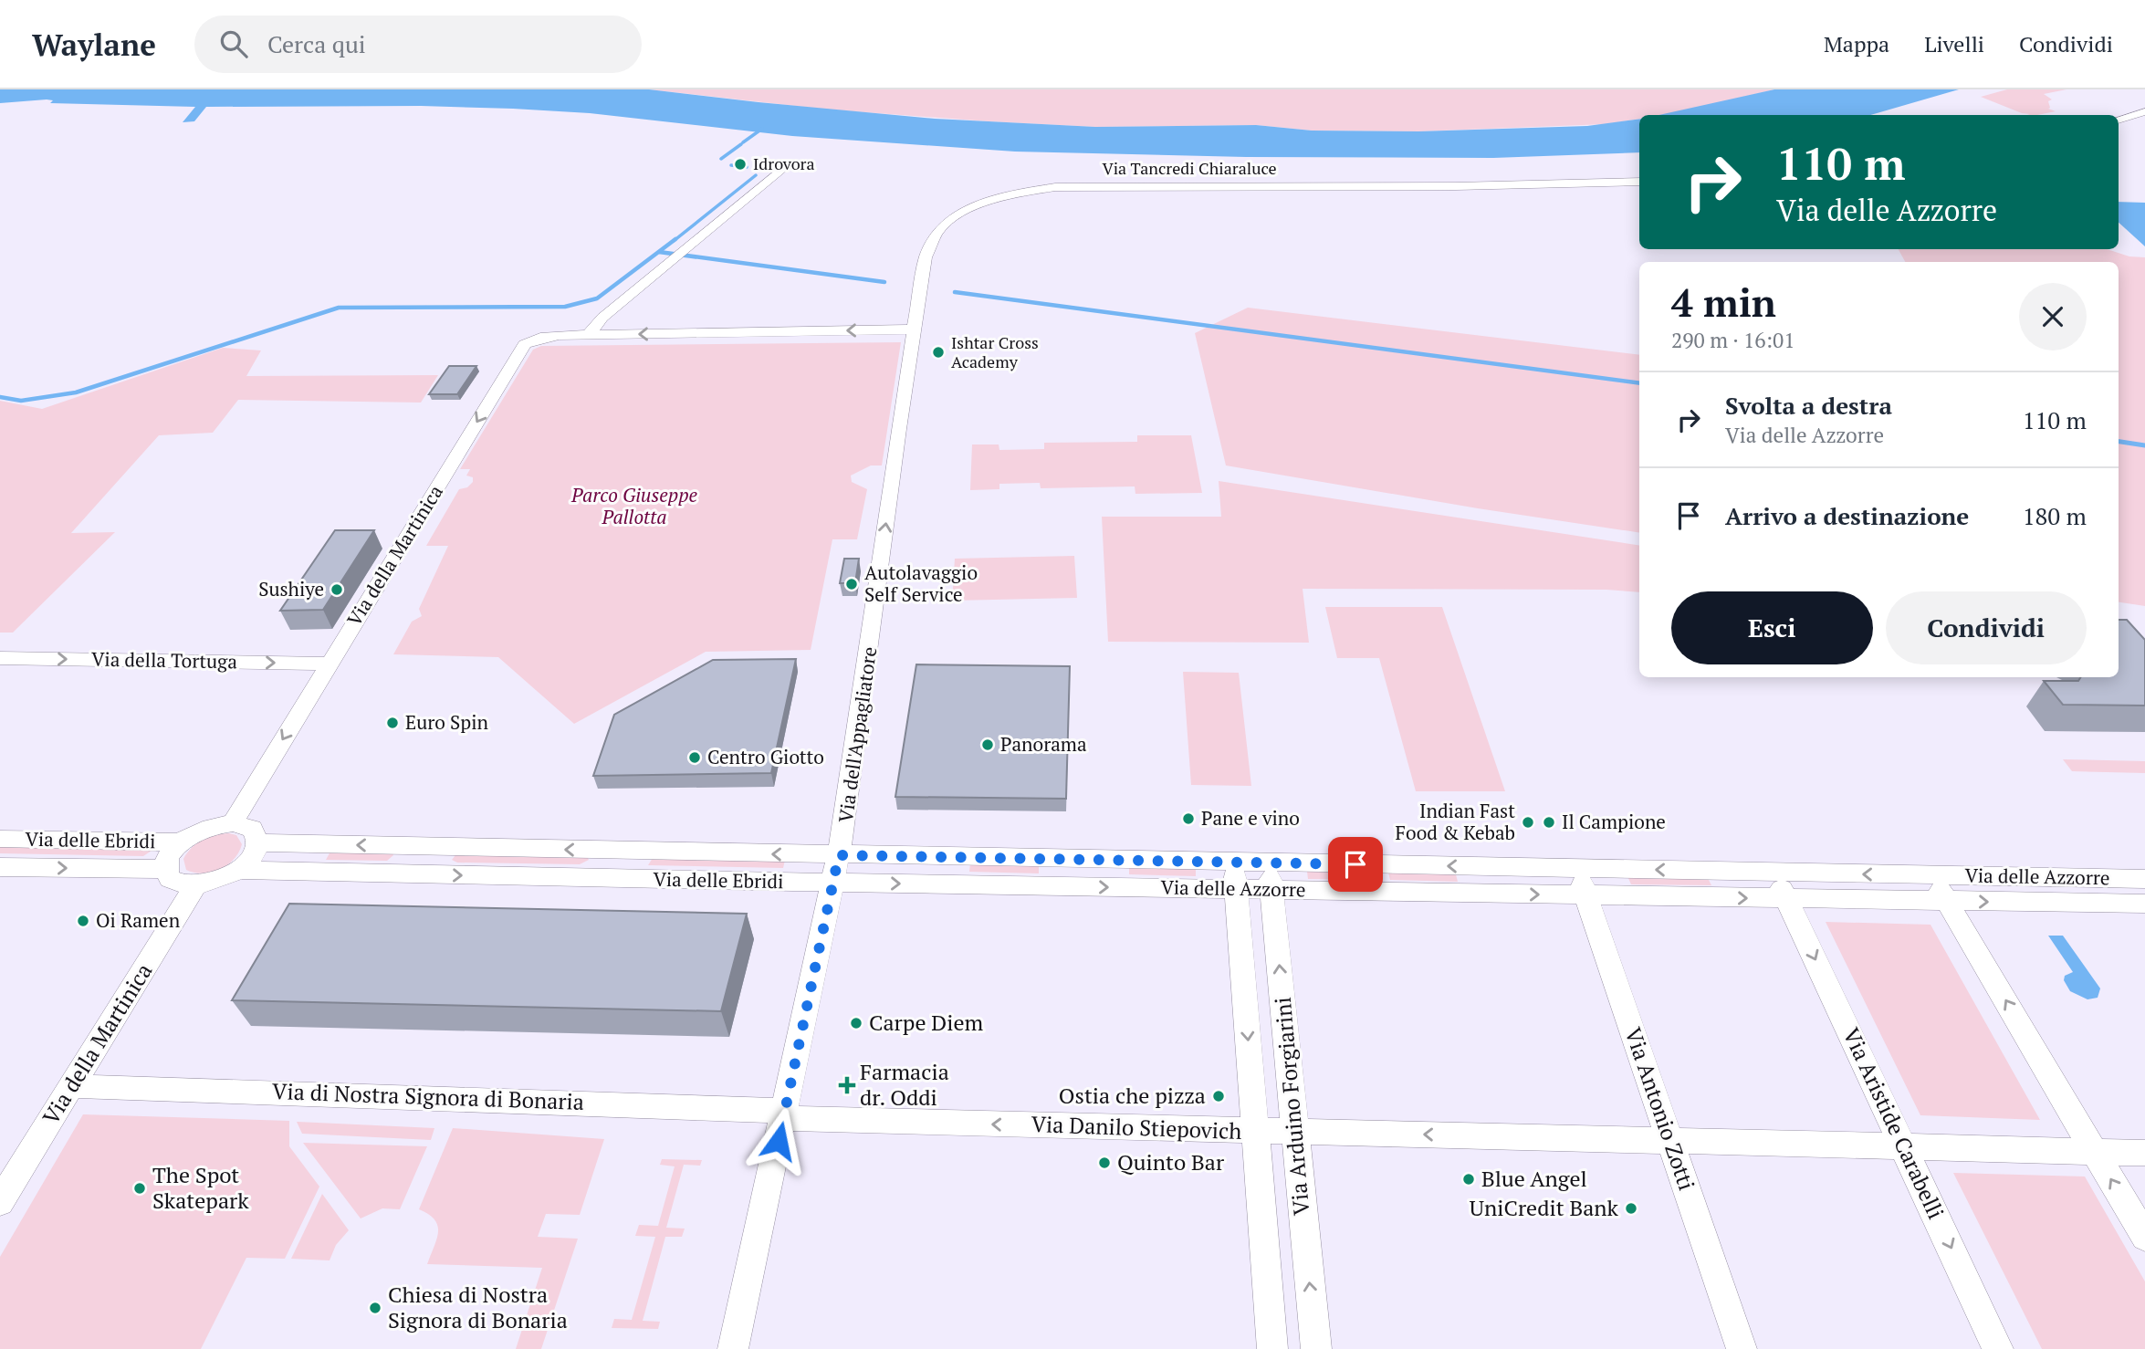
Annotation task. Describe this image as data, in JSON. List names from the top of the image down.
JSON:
{
  "streets": {
    "street": [
      "Via Tancredi Chiaraluce",
      "Via della Martinica",
      "Via della Tortuga",
      "Via dell'Appagliatore",
      "Via delle Ebridi",
      "Via delle Azzorre",
      "Via di Nostra Signora di Bonaria",
      "Via Arduino Forgiarini",
      "Via Antonio Zotti",
      "Via Aristide Carabelli",
      "Via Danilo Stiepovich"
    ]
  },
  "crossings": [
    ["Via Tancredi Chiaraluce", "Via della Martinica"],
    ["Via Tancredi Chiaraluce", "Via dell'Appagliatore"],
    ["Via della Martinica", "Via della Tortuga"],
    ["Via della Martinica", "Via di Nostra Signora di Bonaria"],
    ["Via dell'Appagliatore", "Via delle Ebridi"],
    ["Via dell'Appagliatore", "Via delle Azzorre"],
    ["Via dell'Appagliatore", "Via di Nostra Signora di Bonaria"],
    ["Via dell'Appagliatore", "Via Danilo Stiepovich"],
    ["Via delle Ebridi", "Via delle Azzorre"],
    ["Via delle Azzorre", "Via Arduino Forgiarini"],
    ["Via delle Azzorre", "Via Antonio Zotti"],
    ["Via delle Azzorre", "Via Aristide Carabelli"],
    ["Via di Nostra Signora di Bonaria", "Via Danilo Stiepovich"],
    ["Via Arduino Forgiarini", "Via Danilo Stiepovich"],
    ["Via Antonio Zotti", "Via Danilo Stiepovich"],
    ["Via Aristide Carabelli", "Via Danilo Stiepovich"]
  ],
  "one_way": [
    "Via della Martinica",
    "Via della Tortuga",
    "Via dell'Appagliatore",
    "Via Danilo Stiepovich"
  ],
  "parks": ["Parco Giuseppe Pallotta"],
  "places": {
    "other": [
      "Idrovora",
      "Ishtar Cross Academy",
      "Autolavaggio Self Service",
      "Sushiye",
      "Euro Spin",
      "Panorama",
      "Centro Giotto",
      "Pane e vino",
      "Indian Fast Food & Kebab",
      "Il Campione",
      "Oi Ramen",
      "Carpe Diem",
      "Ostia che pizza",
      "Quinto Bar",
      "Blue Angel",
      "The Spot Skatepark",
      "UniCredit Bank",
      "Chiesa di Nostra Signora di Bonaria"
    ],
    "health": ["Farmacia dr. Oddi"]
  },
  "page": {
    "header": "Waylane",
    "search": "Cerca qui",
    "nav": ["Mappa", "Livelli", "Condividi"],
    "turn": ["110 m", "Via delle Azzorre"],
    "heading": ["4 min", "290 m · 16:01"],
    "list": [
      {
        "name": "Svolta a destra",
        "note": "Via delle Azzorre",
        "value": "110 m"
      },
      {
        "name": "Arrivo a destinazione",
        "value": "180 m"
      }
    ],
    "buttons": ["Esci", "Condividi"]
  }
}
